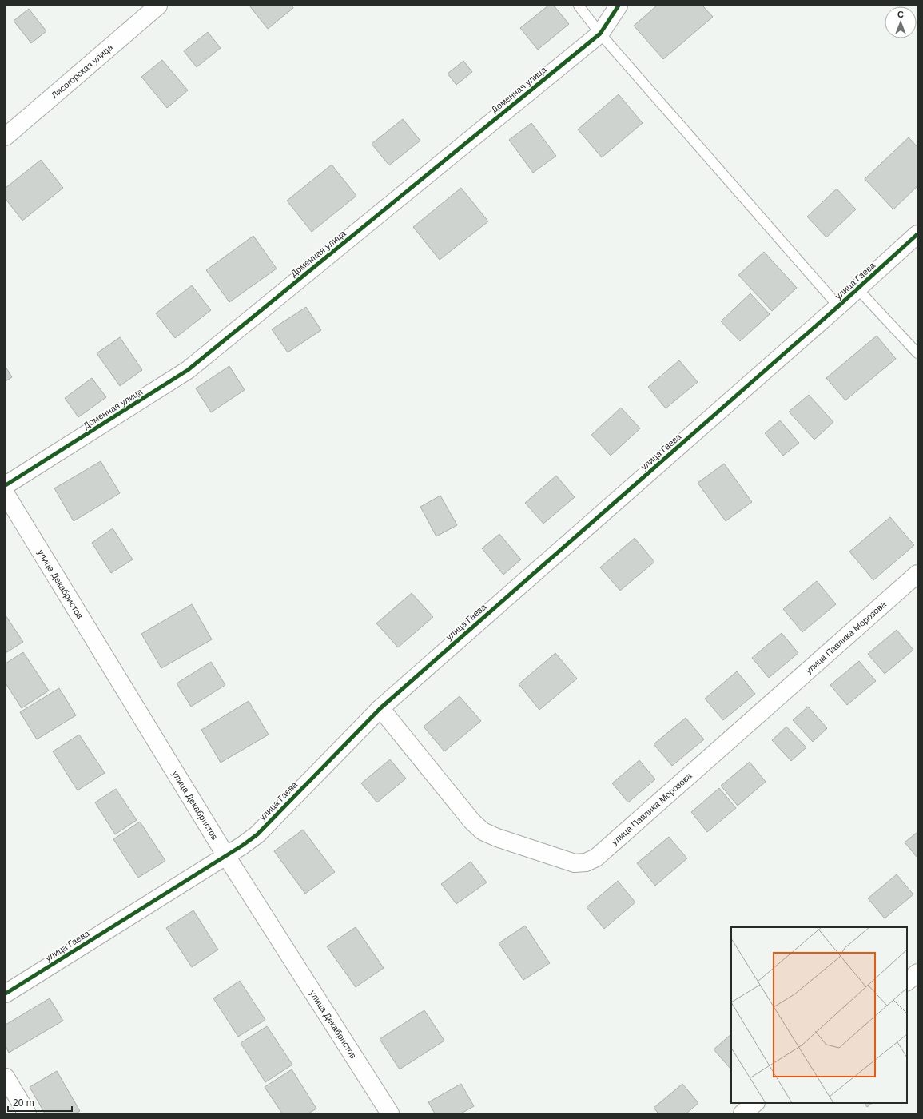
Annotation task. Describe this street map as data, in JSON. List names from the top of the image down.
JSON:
{
  "streets": {
    "street": [
      "Лисогорская улица",
      "Доменная улица",
      "улица Гаева",
      "улица Декабристов",
      "улица Павлика Морозова"
    ]
  },
  "crossings": [
    ["улица Гаева", "улица Декабристов"],
    ["улица Гаева", "улица Павлика Морозова"]
  ],
  "scale_bar": "20 m",
  "north": "top"
}
